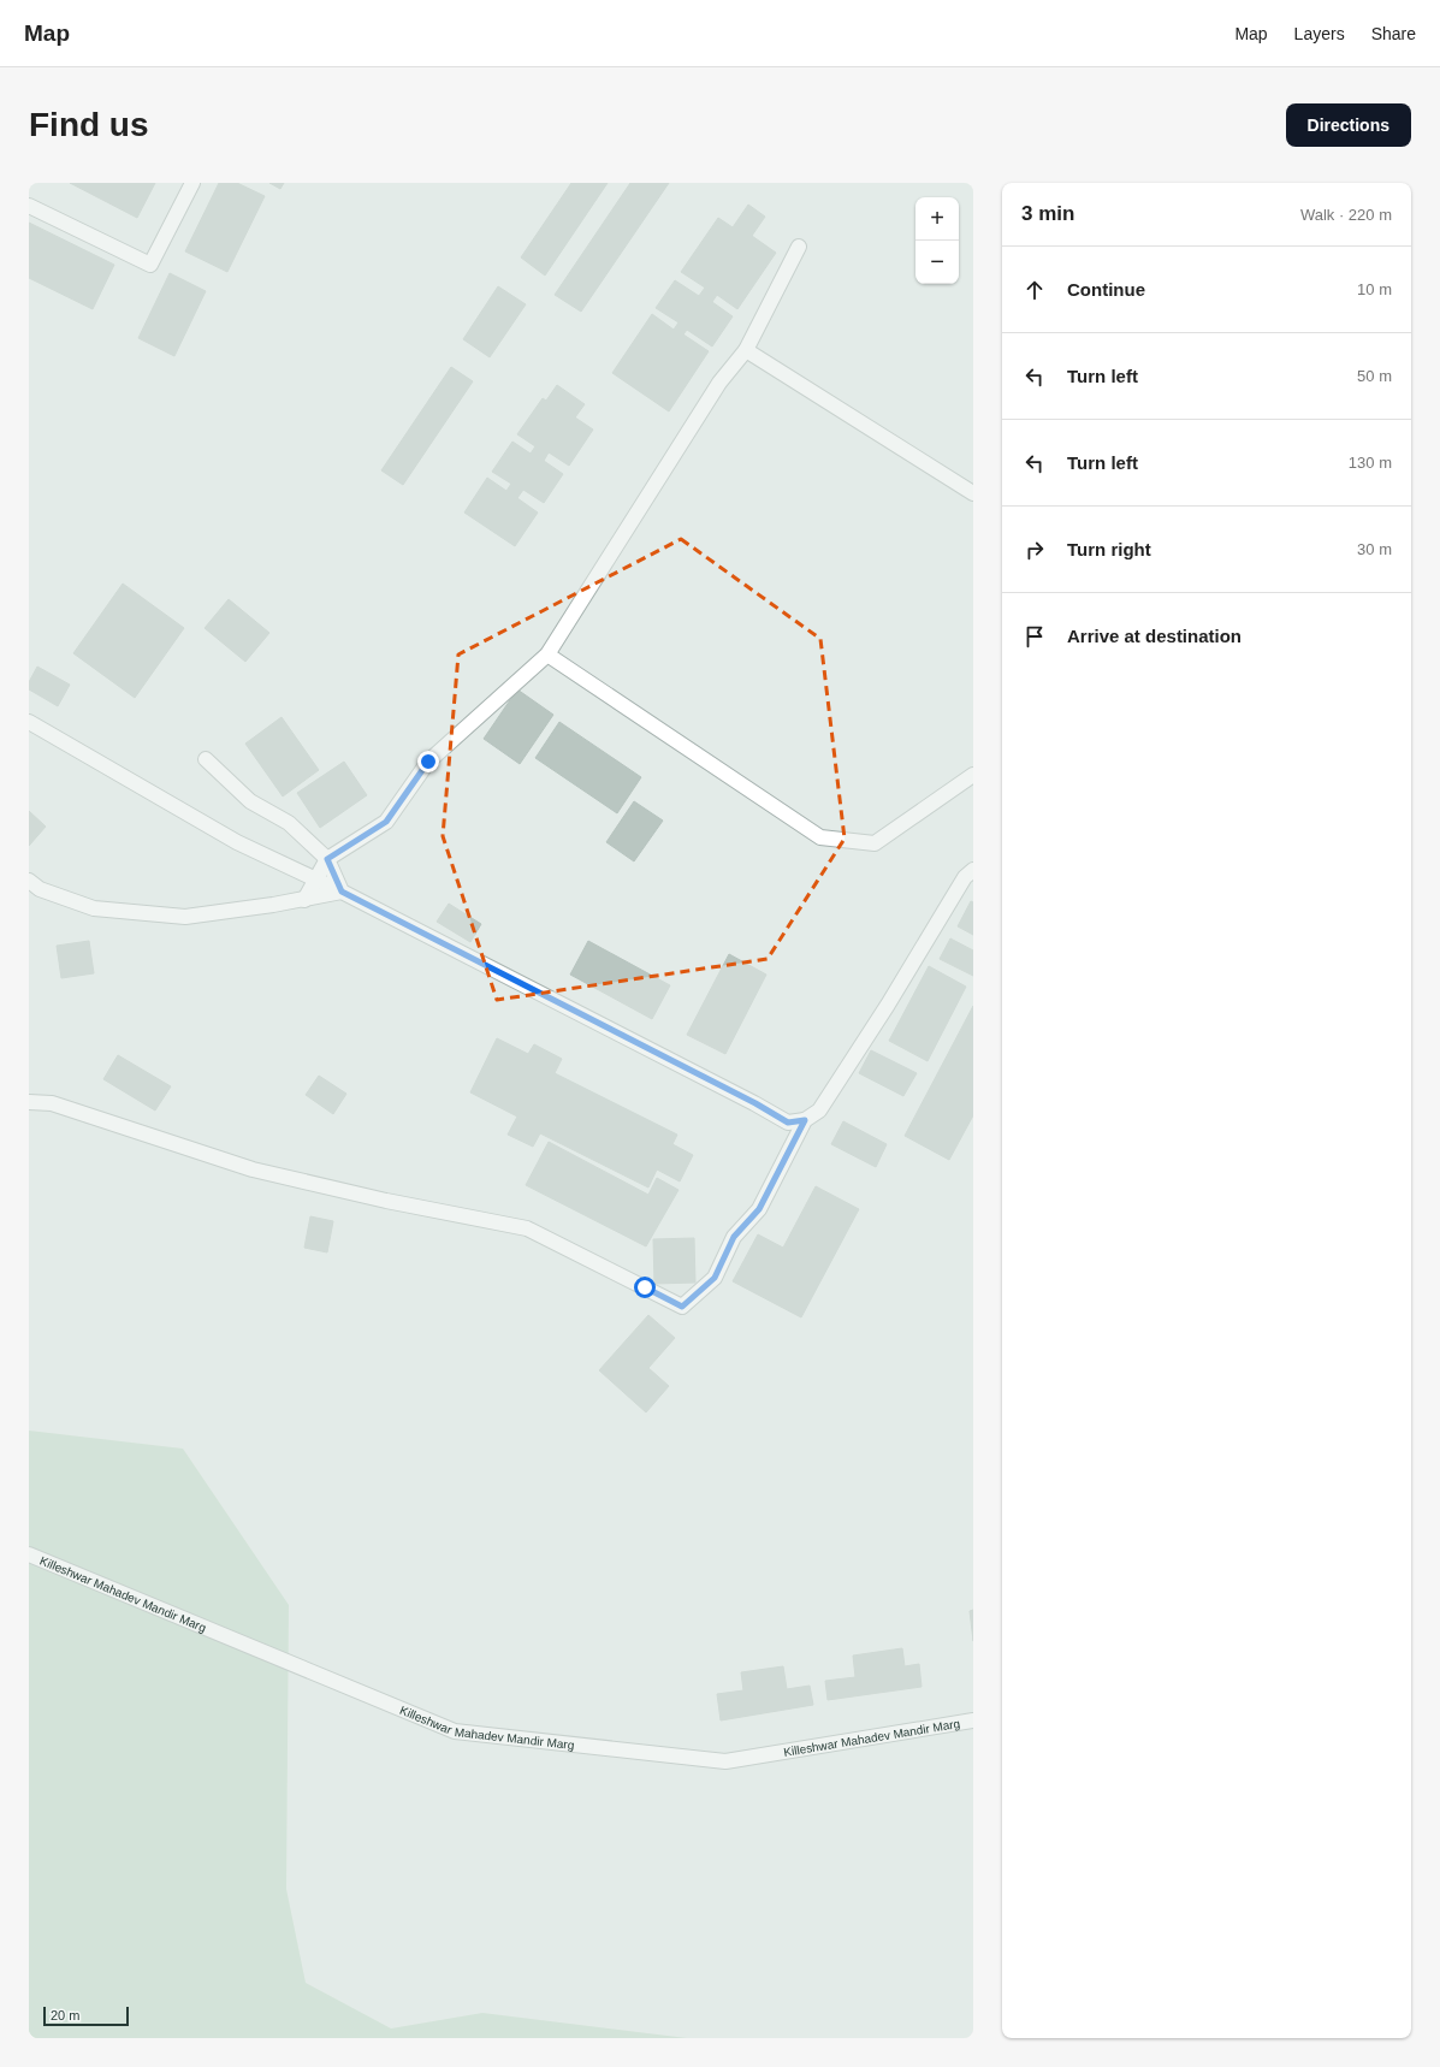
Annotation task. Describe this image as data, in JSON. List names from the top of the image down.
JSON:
{
  "streets": {
    "street": ["Killeshwar Mahadev Mandir Marg"]
  },
  "scale_bar": "20 m",
  "page": {
    "header": "Map",
    "nav": ["Map", "Layers", "Share"],
    "buttons": "Directions",
    "title": "Find us",
    "heading": ["3 min", "Walk · 220 m"],
    "map_buttons": ["+", "−"],
    "list": [
      ["Continue", "10 m"],
      ["Turn left", "50 m"],
      ["Turn left", "130 m"],
      ["Turn right", "30 m"],
      "Arrive at destination"
    ],
    "scale": "20 m"
  }
}
